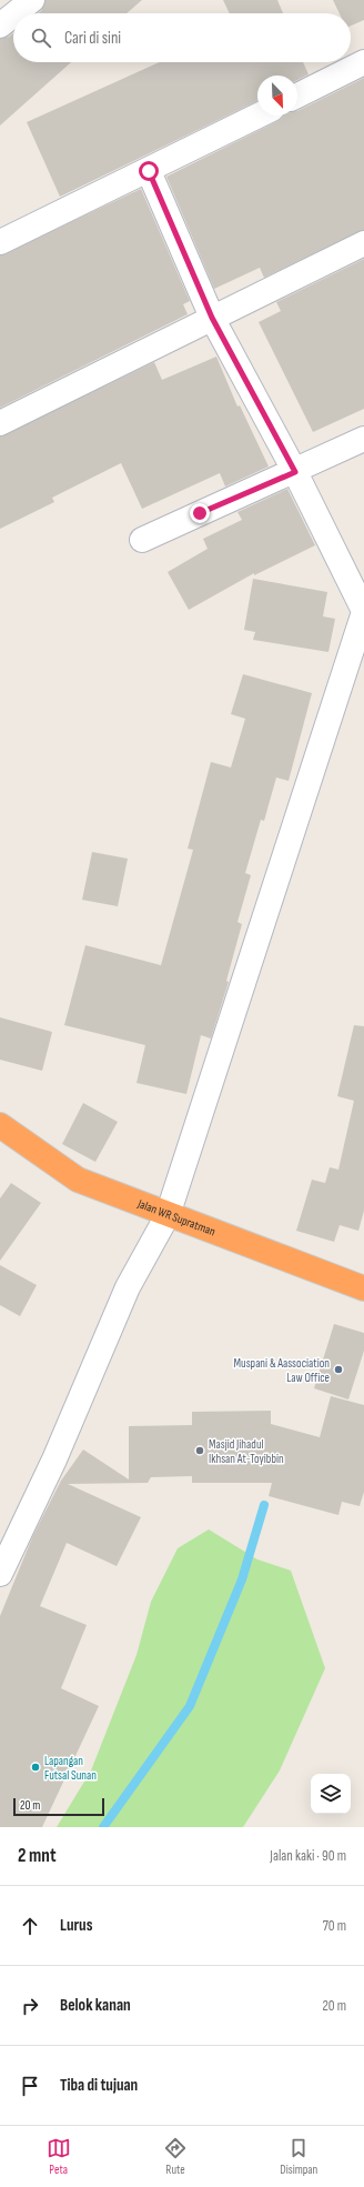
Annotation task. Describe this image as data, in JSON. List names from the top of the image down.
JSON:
{
  "streets": {
    "highway": ["Jalan WR Supratman"]
  },
  "places": ["Muspani & Aassociation Law Office", "Masjid Jihadul Ikhsan At-Toyibbin", "Lapangan Futsal Sunan"],
  "scale_bar": "20 m",
  "north": "bottom right",
  "page": {
    "search": "Cari di sini",
    "scale": "20 m",
    "heading": ["2 mnt", "Jalan kaki · 90 m"],
    "list": [
      ["Lurus", "70 m"],
      ["Belok kanan", "20 m"],
      "Tiba di tujuan"
    ],
    "nav": ["Peta", "Rute", "Disimpan"]
  }
}
